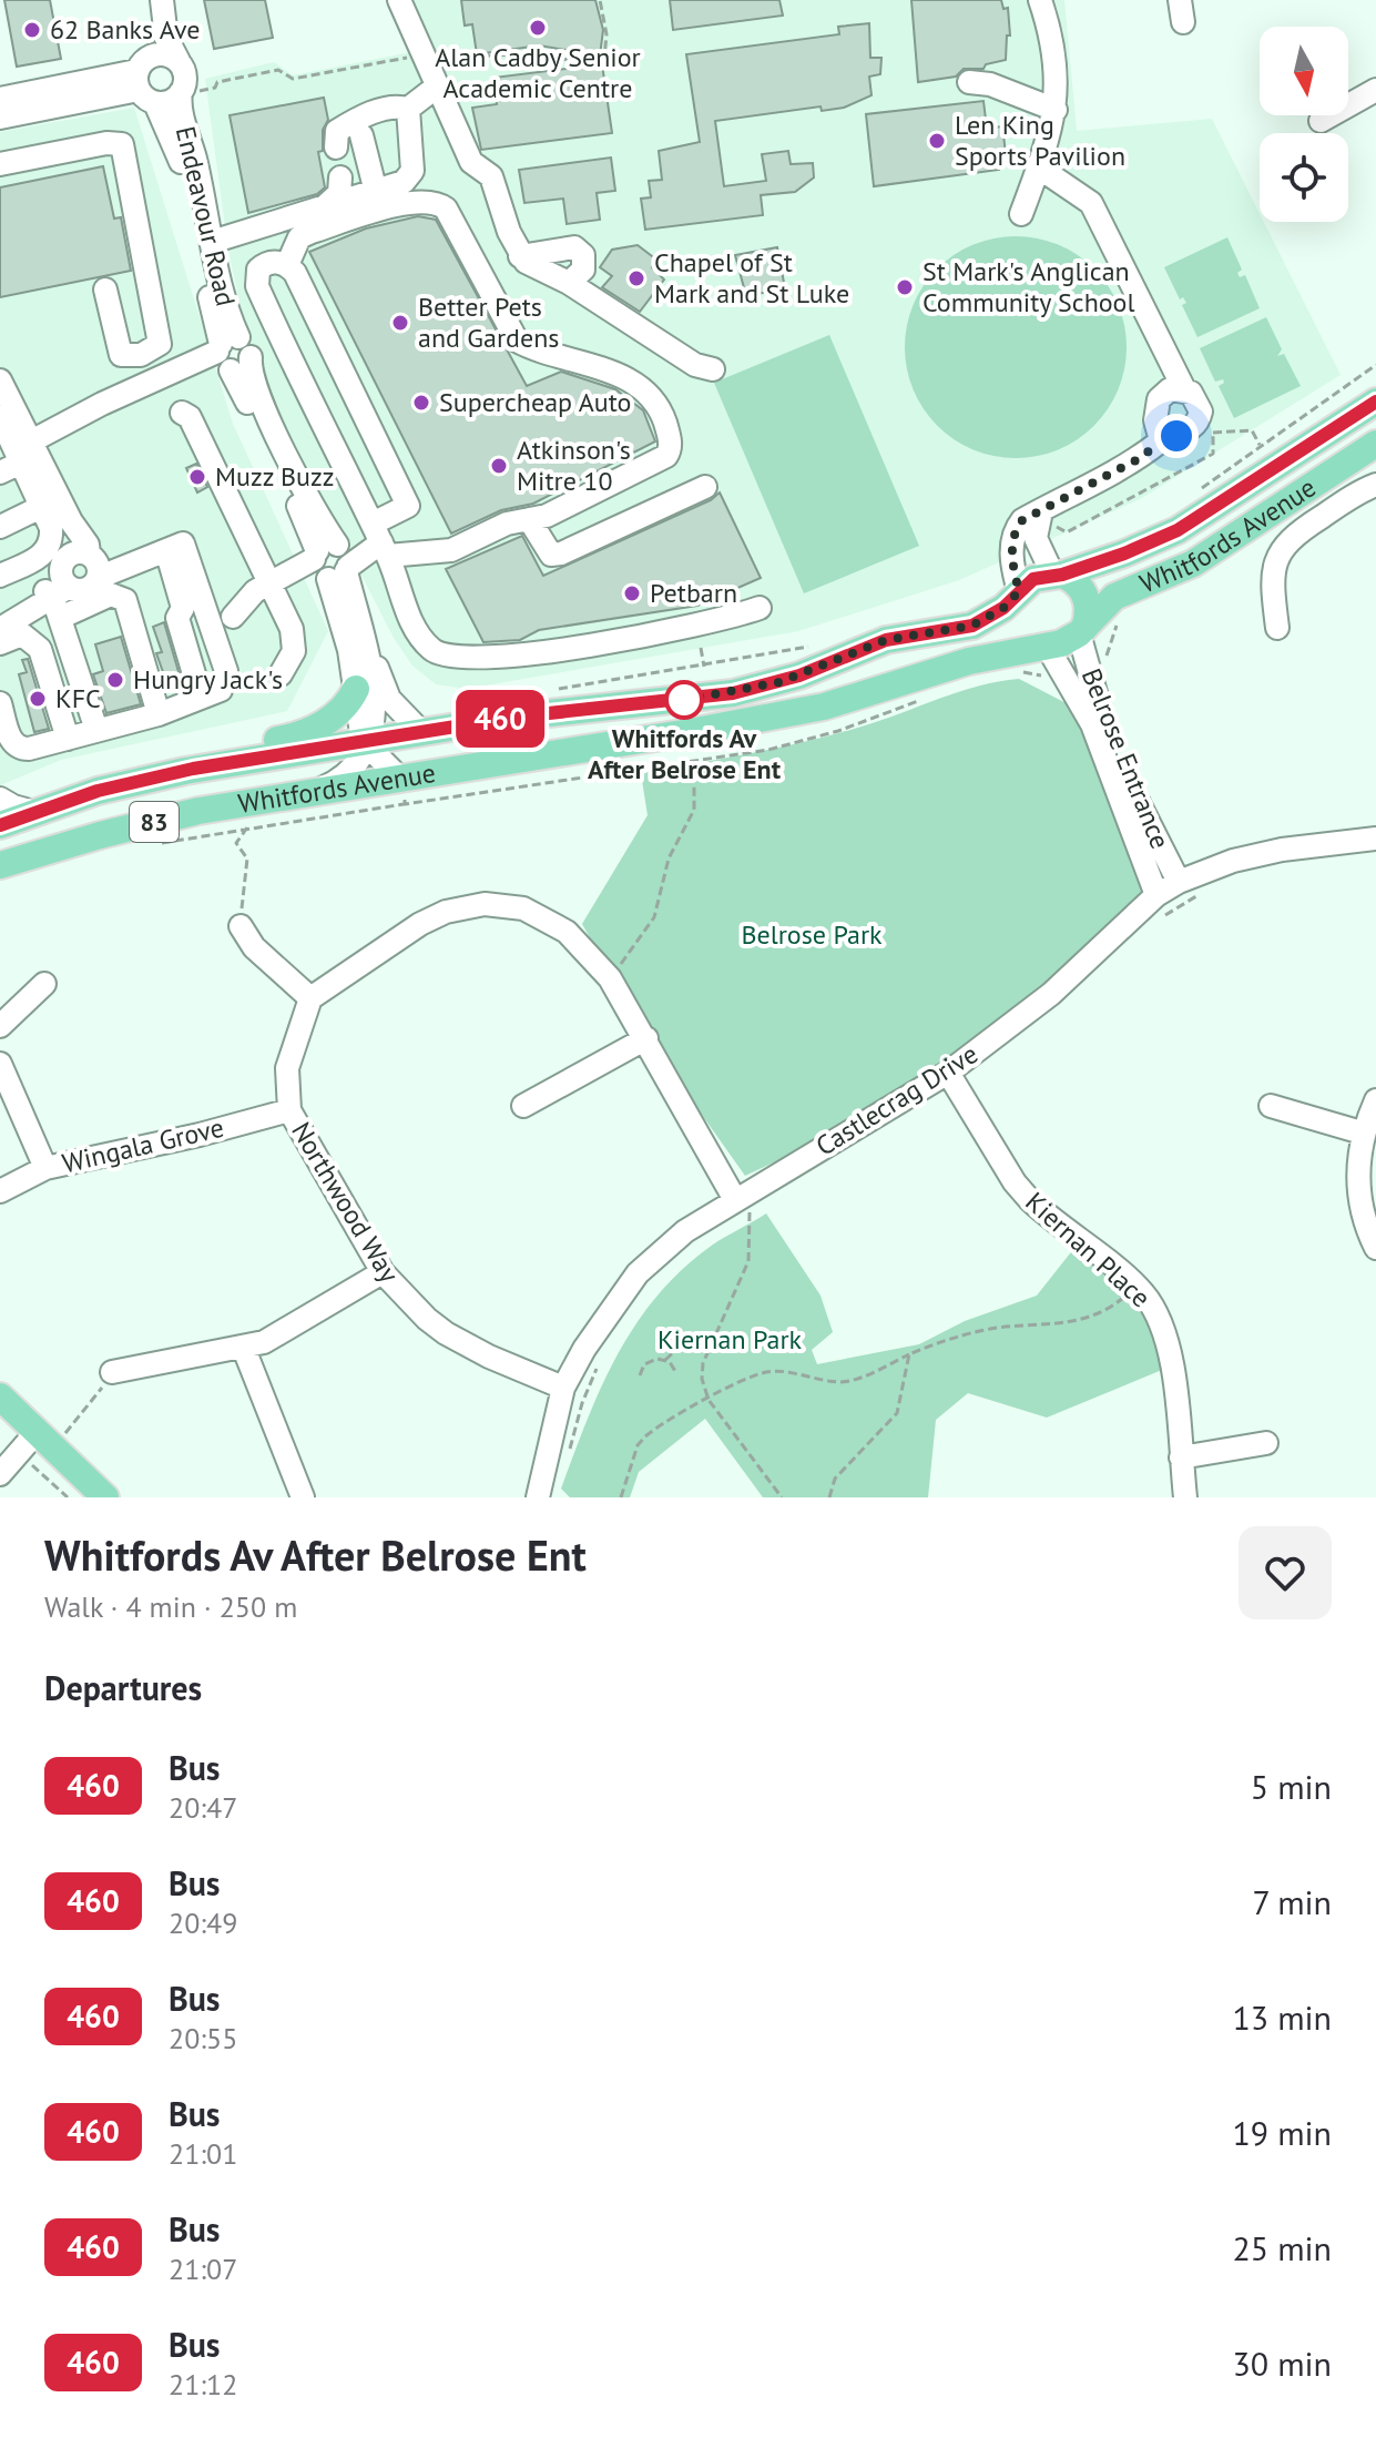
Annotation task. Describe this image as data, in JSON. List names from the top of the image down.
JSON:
{
  "streets": {
    "main road": ["Whitfords Avenue", "83"],
    "street": [
      "Endeavour Road",
      "Belrose Entrance",
      "Castlecrag Drive",
      "Wingala Grove",
      "Northwood Way",
      "Kiernan Place"
    ]
  },
  "crossings": [
    ["Endeavour Road", "Whitfords Avenue"],
    ["Whitfords Avenue", "Belrose Entrance"],
    ["Belrose Entrance", "Castlecrag Drive"],
    ["Castlecrag Drive", "Northwood Way"],
    ["Castlecrag Drive", "Kiernan Place"],
    ["Wingala Grove", "Northwood Way"]
  ],
  "parks": ["Belrose Park", "Kiernan Park"],
  "places": [
    "Alan Cadby Senior Academic Centre",
    "62 Banks Ave",
    "Len King Sports Pavilion",
    "Chapel of St Mark and St Luke",
    "St Mark's Anglican Community School",
    "Better Pets and Gardens",
    "Supercheap Auto",
    "Atkinson's Mitre 10",
    "Muzz Buzz",
    "Petbarn",
    "Hungry Jack's",
    "KFC",
    "Whitfords Av After Belrose Ent"
  ],
  "lines": ["bus line 460"],
  "north": "bottom",
  "page": {
    "on_map": "460",
    "heading": [
      ["Whitfords Av After Belrose Ent", "Walk · 4 min · 250 m"],
      "Departures"
    ],
    "list": [
      {
        "mark": "460",
        "name": "Bus",
        "note": "20:47",
        "value": "5 min"
      },
      {
        "mark": "460",
        "name": "Bus",
        "note": "20:49",
        "value": "7 min"
      },
      {
        "mark": "460",
        "name": "Bus",
        "note": "20:55",
        "value": "13 min"
      },
      {
        "mark": "460",
        "name": "Bus",
        "note": "21:01",
        "value": "19 min"
      },
      {
        "mark": "460",
        "name": "Bus",
        "note": "21:07",
        "value": "25 min"
      },
      {
        "mark": "460",
        "name": "Bus",
        "note": "21:12",
        "value": "30 min"
      }
    ]
  }
}
